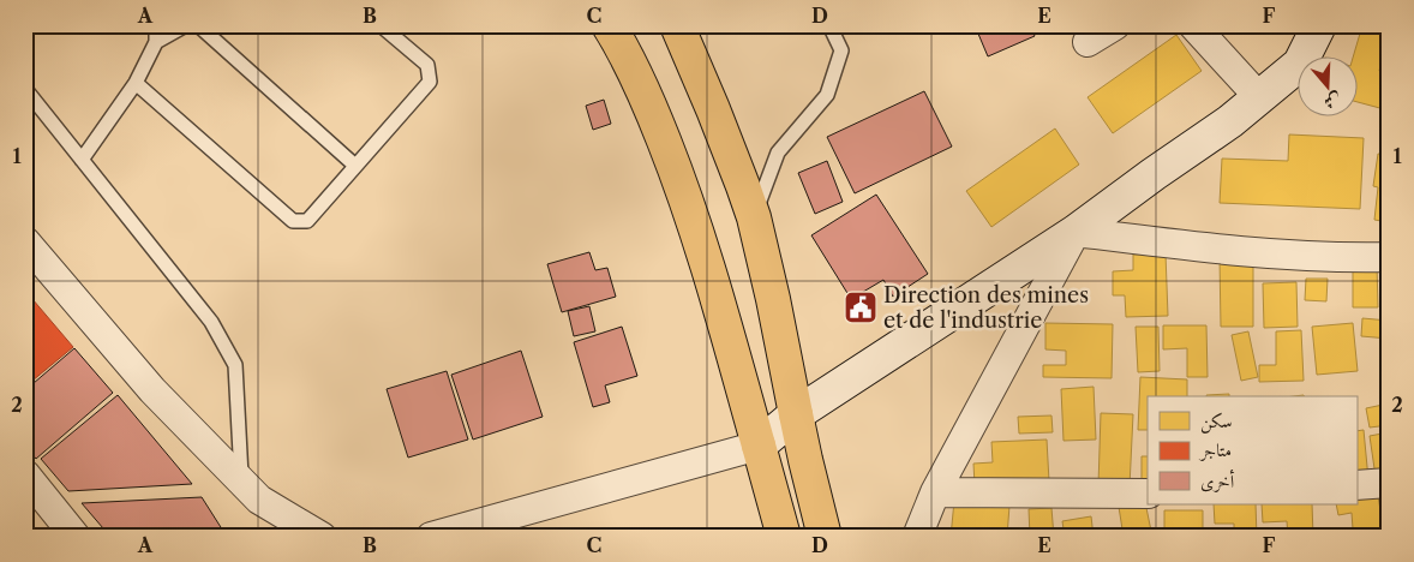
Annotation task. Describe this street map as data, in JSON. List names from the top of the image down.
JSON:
{
  "places": {
    "public building": ["Direction des mines et de l'industrie"]
  },
  "legend": ["سكن", "متاجر", "أخرى"],
  "north": "bottom",
  "grid": {
    "columns": [
      "A",
      "B",
      "C",
      "D",
      "E",
      "F"
    ],
    "rows": ["1", "2"]
  }
}
